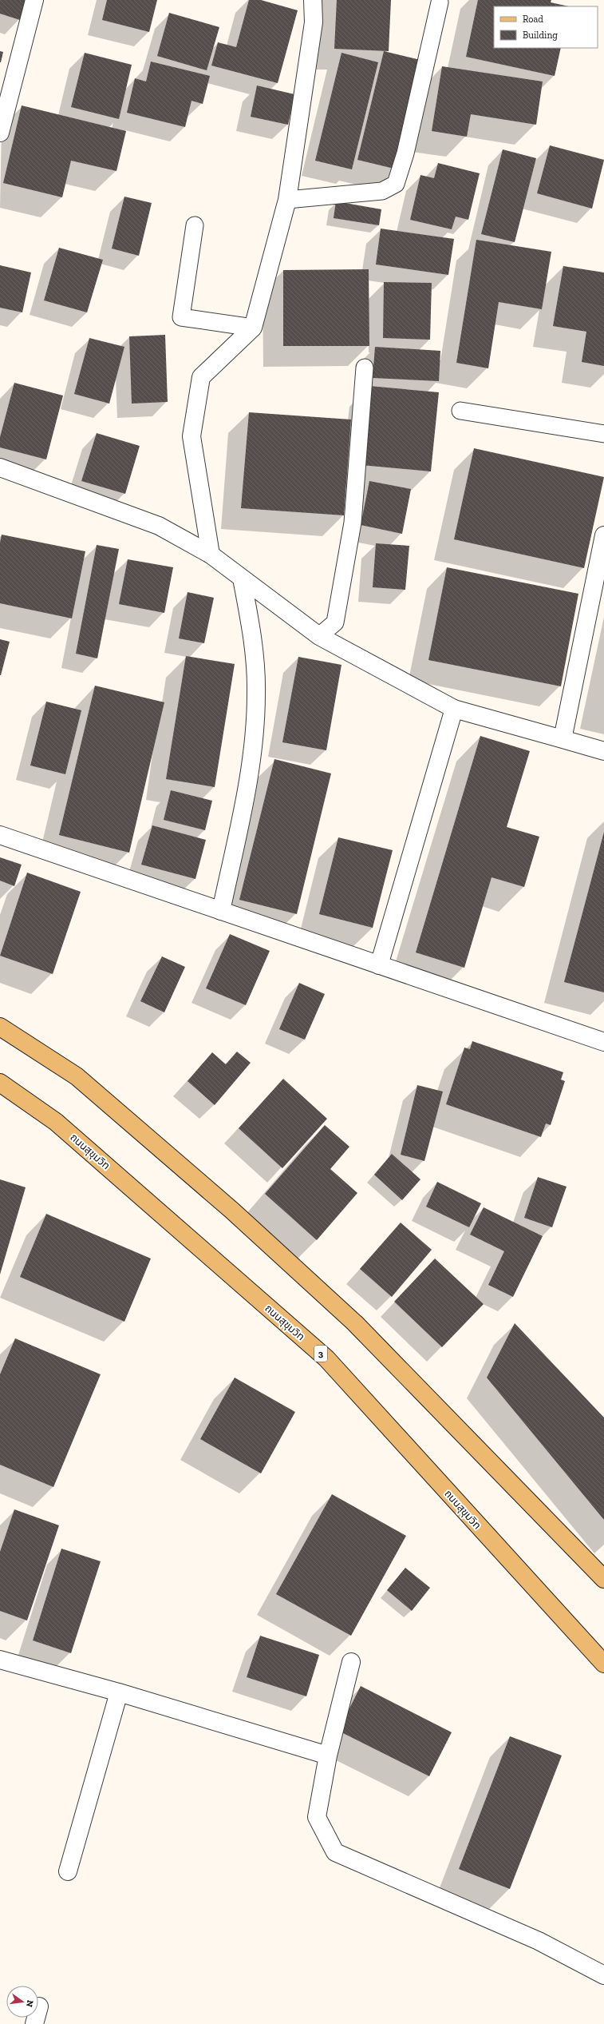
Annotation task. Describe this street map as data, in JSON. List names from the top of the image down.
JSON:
{
  "streets": {
    "main road": ["ถนนสุขุมวิท", "3"]
  },
  "legend": ["Road", "Building"],
  "north": "right"
}
